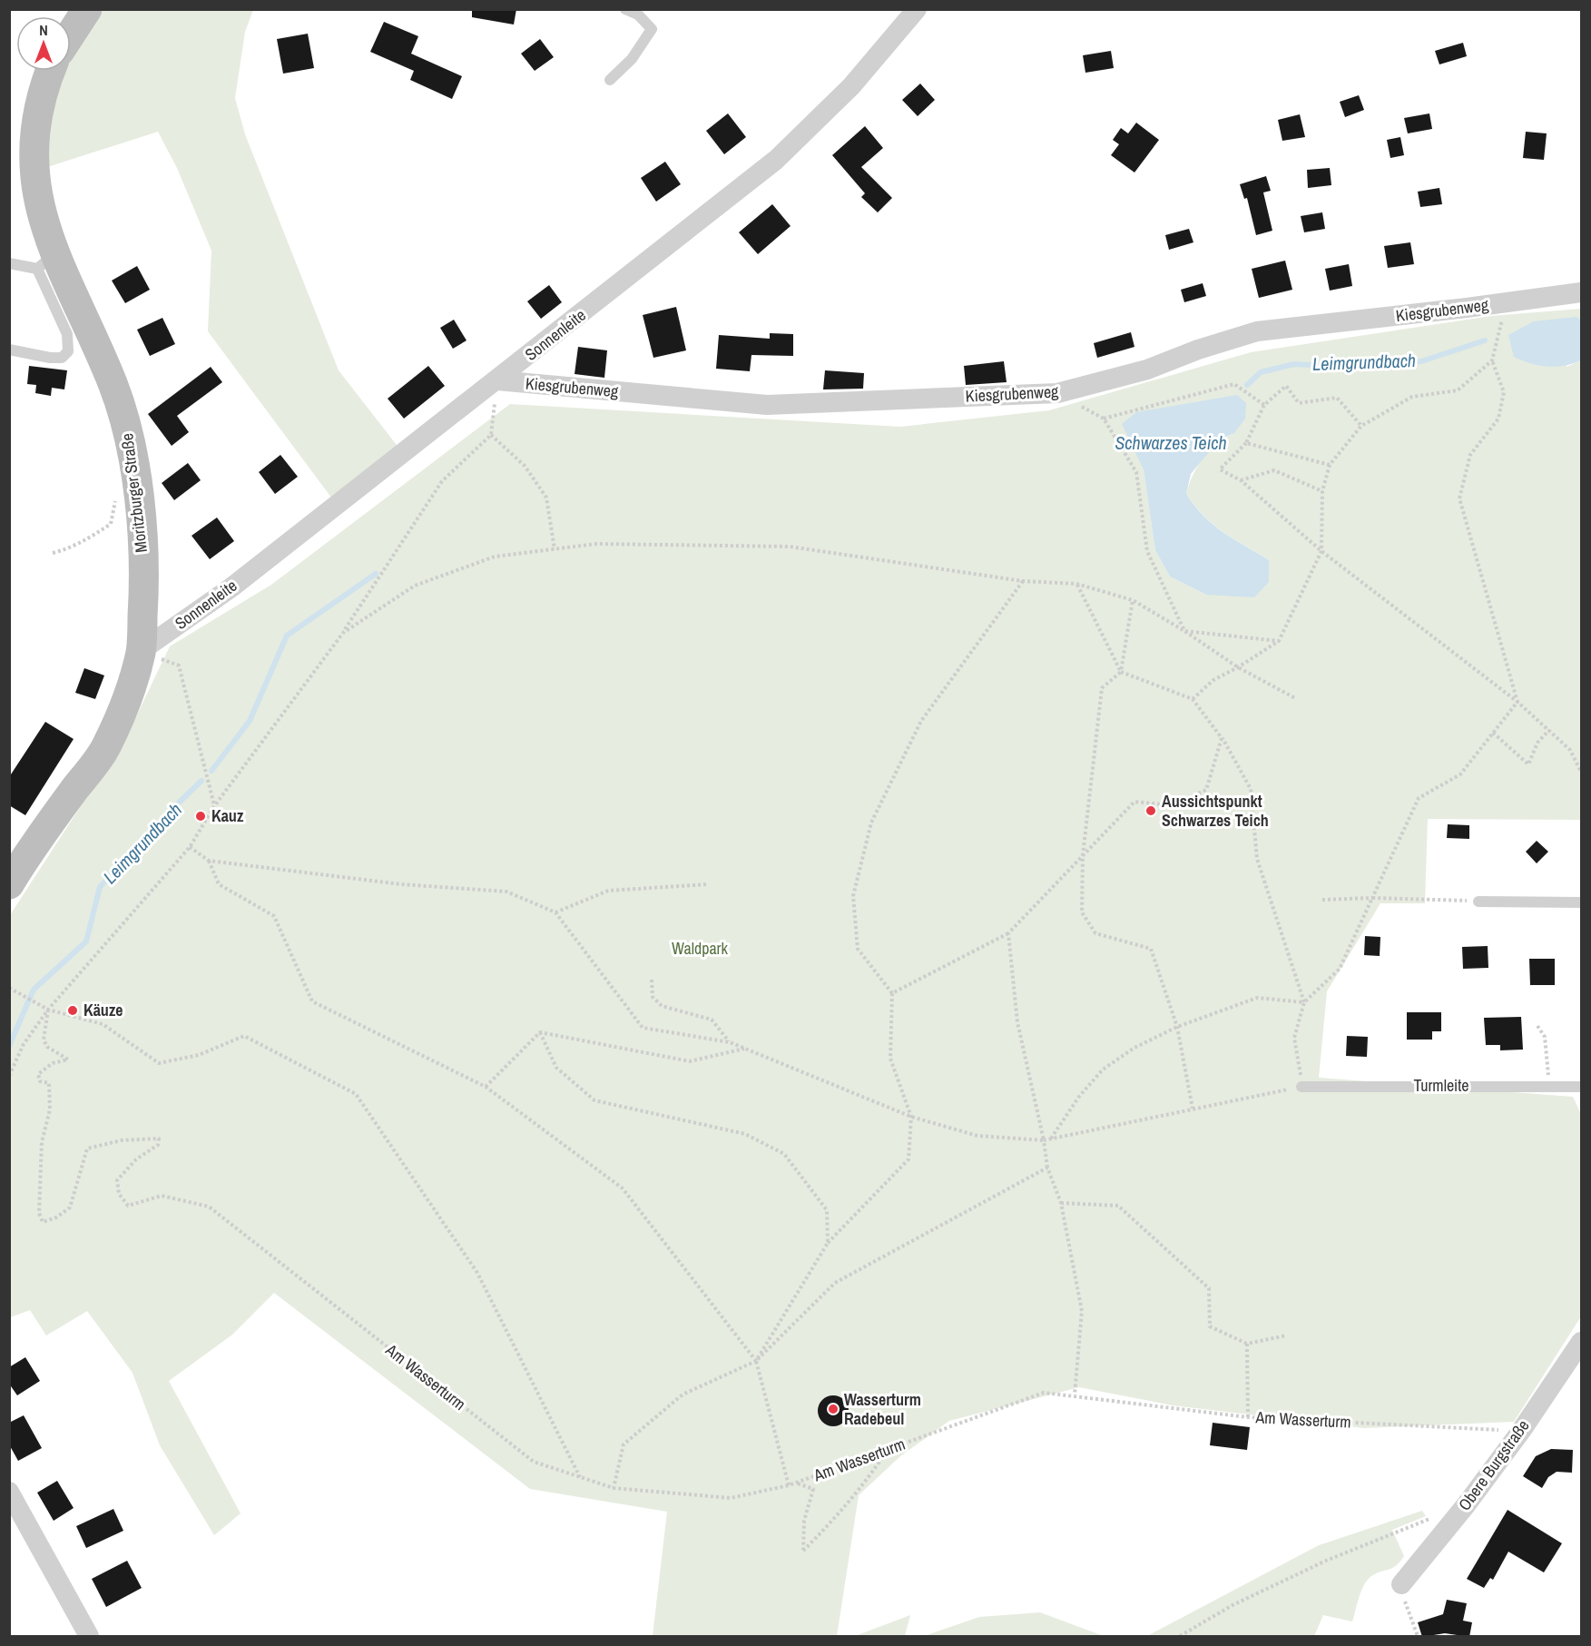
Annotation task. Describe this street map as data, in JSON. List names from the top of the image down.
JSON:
{
  "streets": {
    "street": [
      "Kiesgrubenweg",
      "Sonnenleite",
      "Moritzburger Straße",
      "Obere Burgstraße"
    ],
    "lane": ["Turmleite"],
    "path": ["Am Wasserturm"]
  },
  "crossings": [
    ["Kiesgrubenweg", "Sonnenleite"],
    ["Sonnenleite", "Moritzburger Straße"],
    ["Am Wasserturm", "Obere Burgstraße"]
  ],
  "water": ["Leimgrundbach", "Schwarzes Teich"],
  "parks": ["Waldpark"],
  "places": [
    "Aussichtspunkt Schwarzes Teich",
    "Kauz",
    "Käuze",
    "Wasserturm Radebeul"
  ],
  "north": "top"
}
